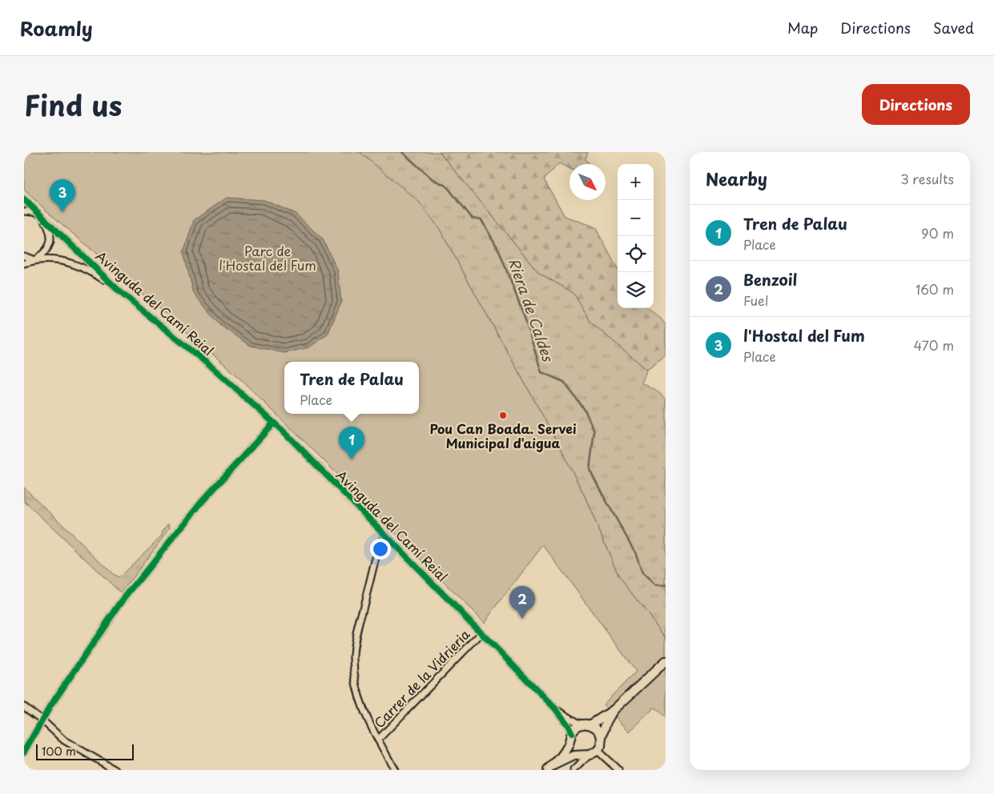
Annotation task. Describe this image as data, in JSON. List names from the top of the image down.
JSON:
{
  "streets": {
    "street": ["Avinguda del Camí Reial", "Carrer de la Vidrieria"]
  },
  "crossings": [
    ["Avinguda del Camí Reial", "Carrer de la Vidrieria"]
  ],
  "water": ["Riera de Caldes"],
  "parks": ["Parc de l'Hostal del Fum"],
  "places": ["Pou Can Boada. Servei Municipal d'aigua"],
  "scale_bar": "100 m",
  "north": "bottom right",
  "page": {
    "header": "Roamly",
    "nav": ["Map", "Directions", "Saved"],
    "title": "Find us",
    "buttons": "Directions",
    "heading": ["Nearby", "3 results"],
    "map_buttons": ["+", "−"],
    "pins": ["3", "1", "2"],
    "list": [
      {
        "mark": "1",
        "name": "Tren de Palau",
        "note": "Place",
        "value": "90 m"
      },
      {
        "mark": "2",
        "name": "Benzoil",
        "note": "Fuel",
        "value": "160 m"
      },
      {
        "mark": "3",
        "name": "l'Hostal del Fum",
        "note": "Place",
        "value": "470 m"
      }
    ],
    "popup": ["Tren de Palau", "Place"],
    "scale": "100 m"
  }
}
